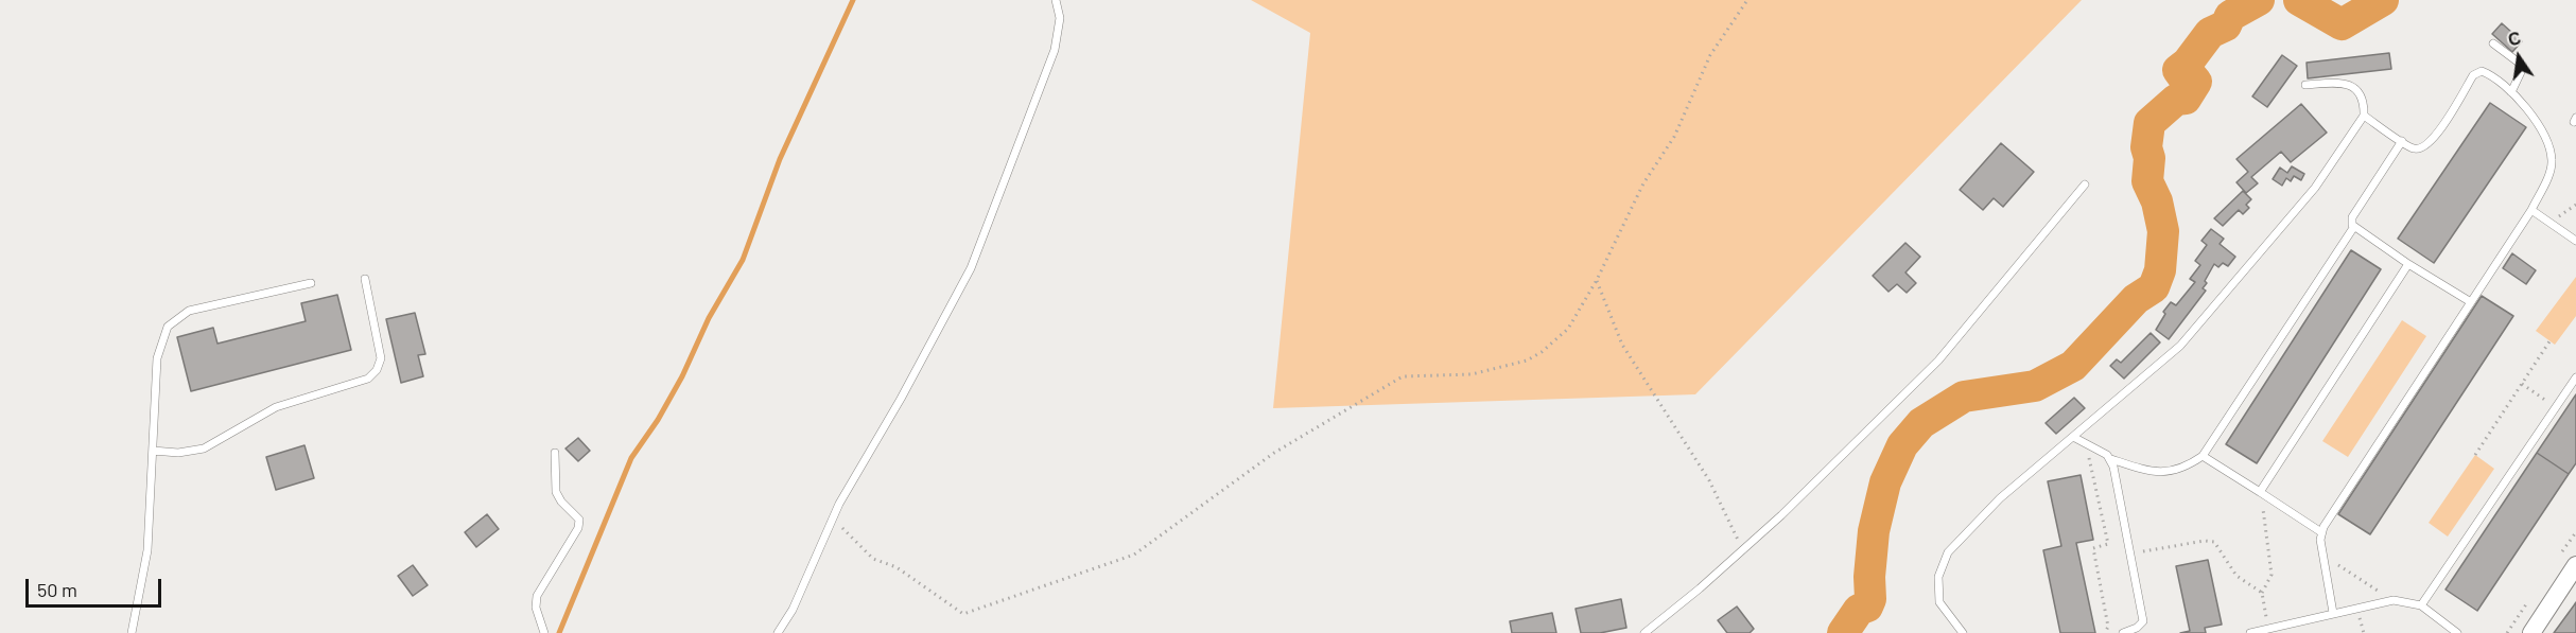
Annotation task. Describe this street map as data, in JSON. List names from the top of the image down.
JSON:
{
  "scale_bar": "50 m",
  "north": "top"
}
